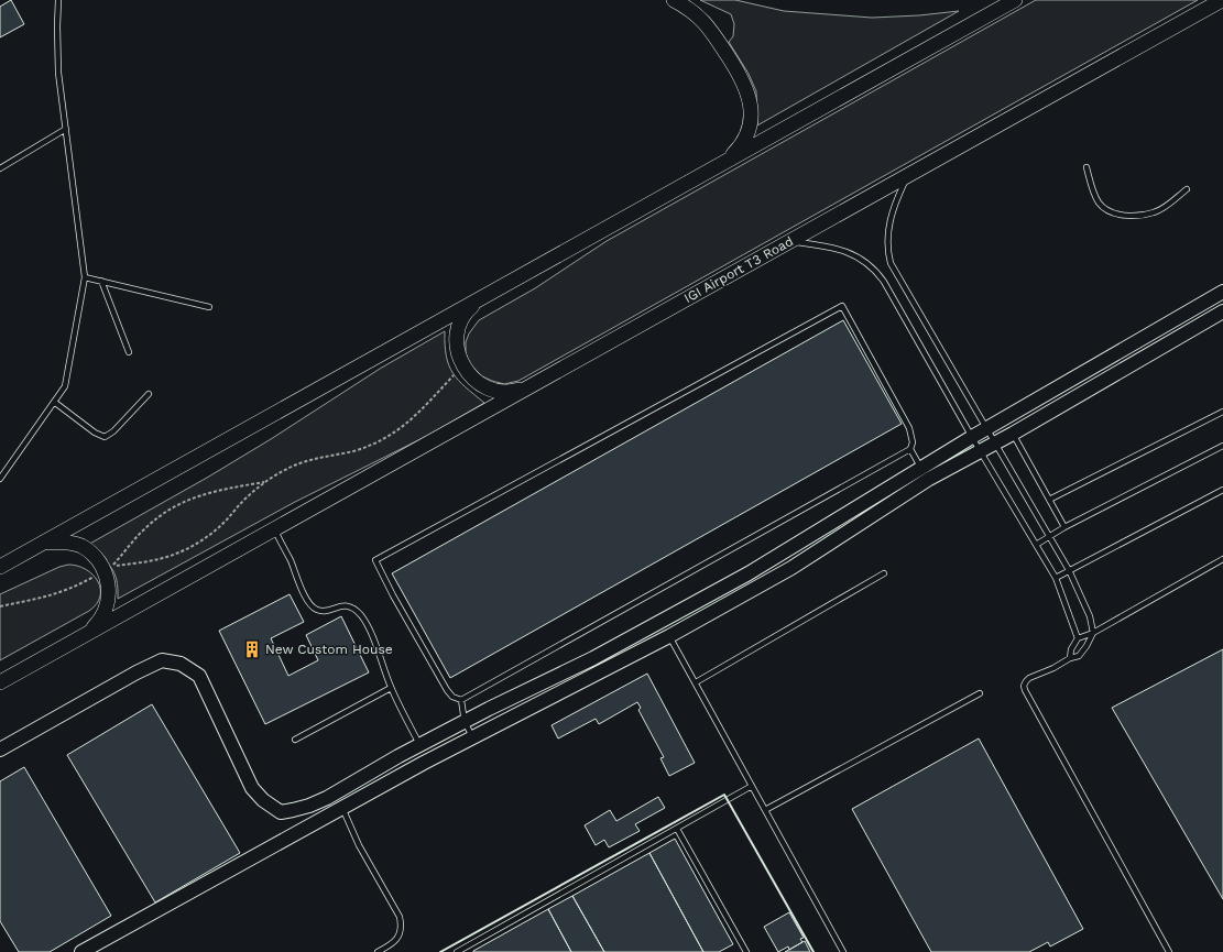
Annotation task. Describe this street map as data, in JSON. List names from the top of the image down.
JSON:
{
  "streets": {
    "main road": ["IGI Airport T3 Road"]
  },
  "places": {
    "building": ["New Custom House"]
  }
}
